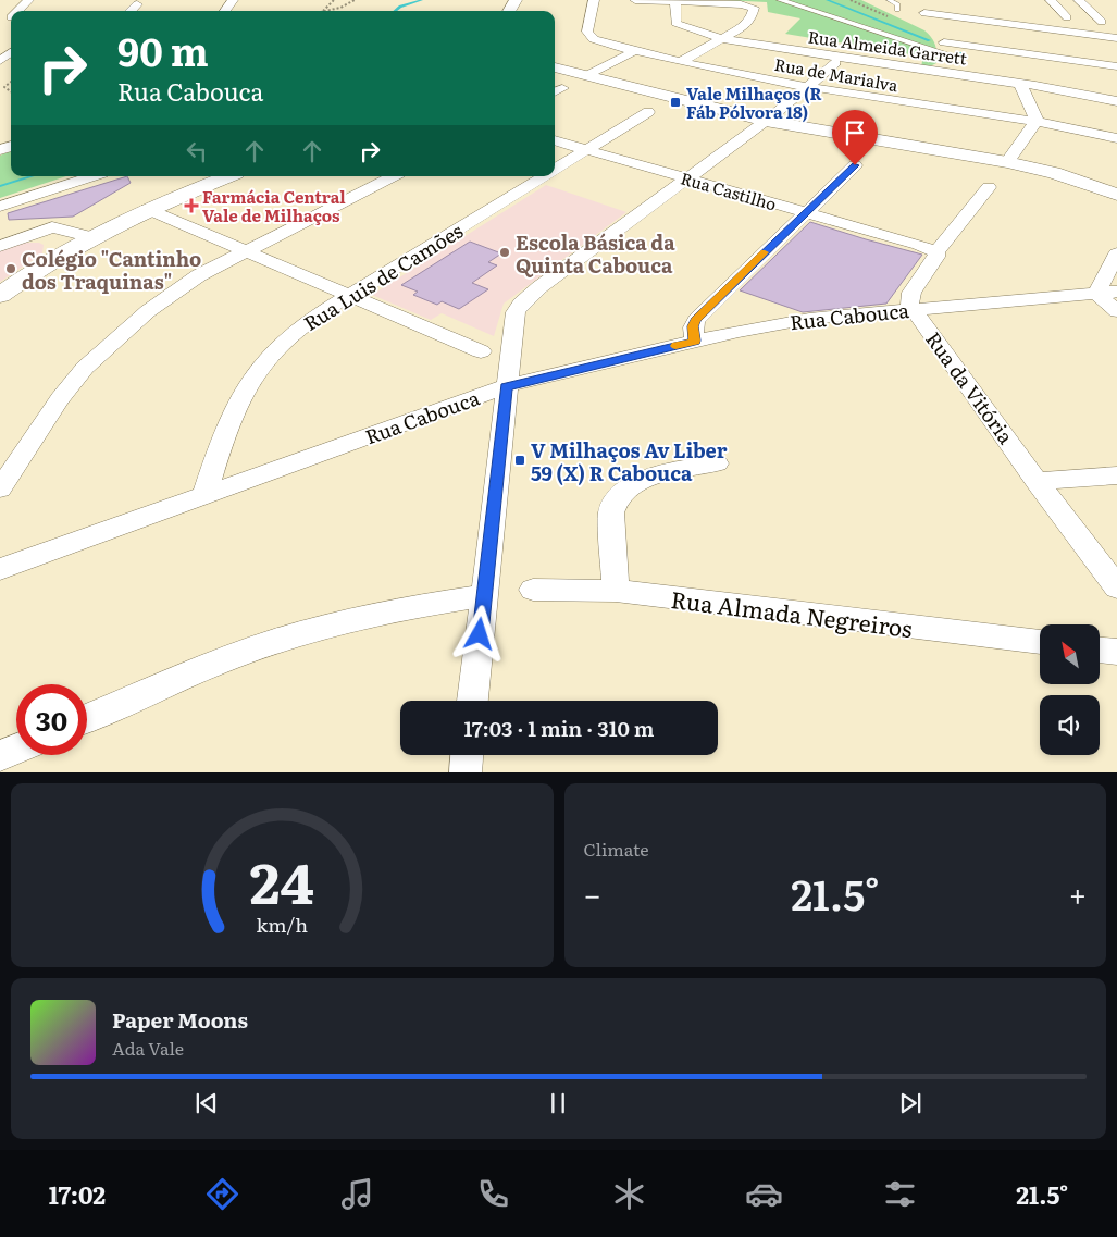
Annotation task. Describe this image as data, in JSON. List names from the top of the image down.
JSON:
{
  "streets": {
    "street": [
      "Rua Almeida Garrett",
      "Rua de Marialva",
      "Rua Castilho",
      "Rua Luis de Camões",
      "Rua Cabouca",
      "Rua da Vitória",
      "Rua Almada Negreiros"
    ]
  },
  "crossings": [
    ["Rua Castilho", "Rua Luis de Camões"],
    ["Rua Luis de Camões", "Rua Cabouca"],
    ["Rua Cabouca", "Rua da Vitória"]
  ],
  "places": {
    "transit": ["Vale Milhaços (R Fáb Pólvora 18)", "V Milhaços Av Liber 59 (X) R Cabouca"],
    "health": ["Farmácia Central Vale de Milhaços"],
    "other": ["Escola Básica da Quinta Cabouca", "Colégio \"Cantinho dos Traquinas\""]
  },
  "north": "top left",
  "page": {
    "turn": ["90 m", "Rua Cabouca"],
    "limit": "30",
    "trip": "17:03 · 1 min · 310 m",
    "tile": "Climate",
    "heat": ["−", "21.5°", "+"],
    "song": ["Paper Moons", "Ada Vale"],
    "tabs": ["17:02", "21.5°"],
    "gauge": ["24", "km/h"]
  }
}
